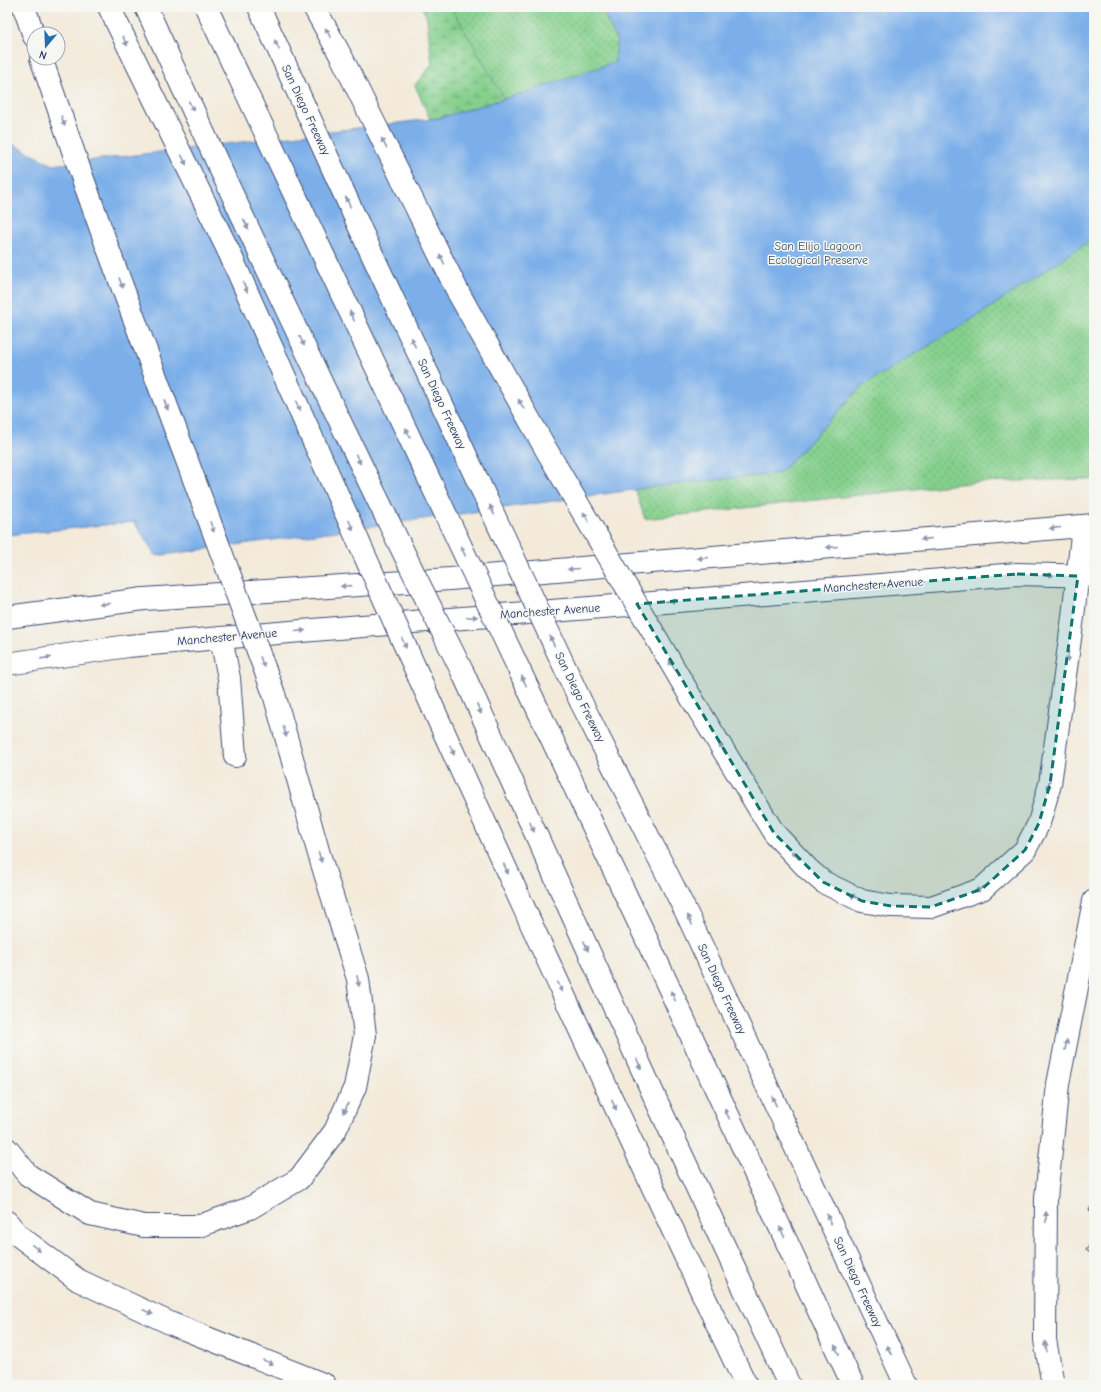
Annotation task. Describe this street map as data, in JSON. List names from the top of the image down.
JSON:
{
  "streets": {
    "main road": ["San Diego Freeway", "Manchester Avenue"]
  },
  "parks": ["San Elijo Lagoon Ecological Preserve"],
  "north": "bottom"
}
